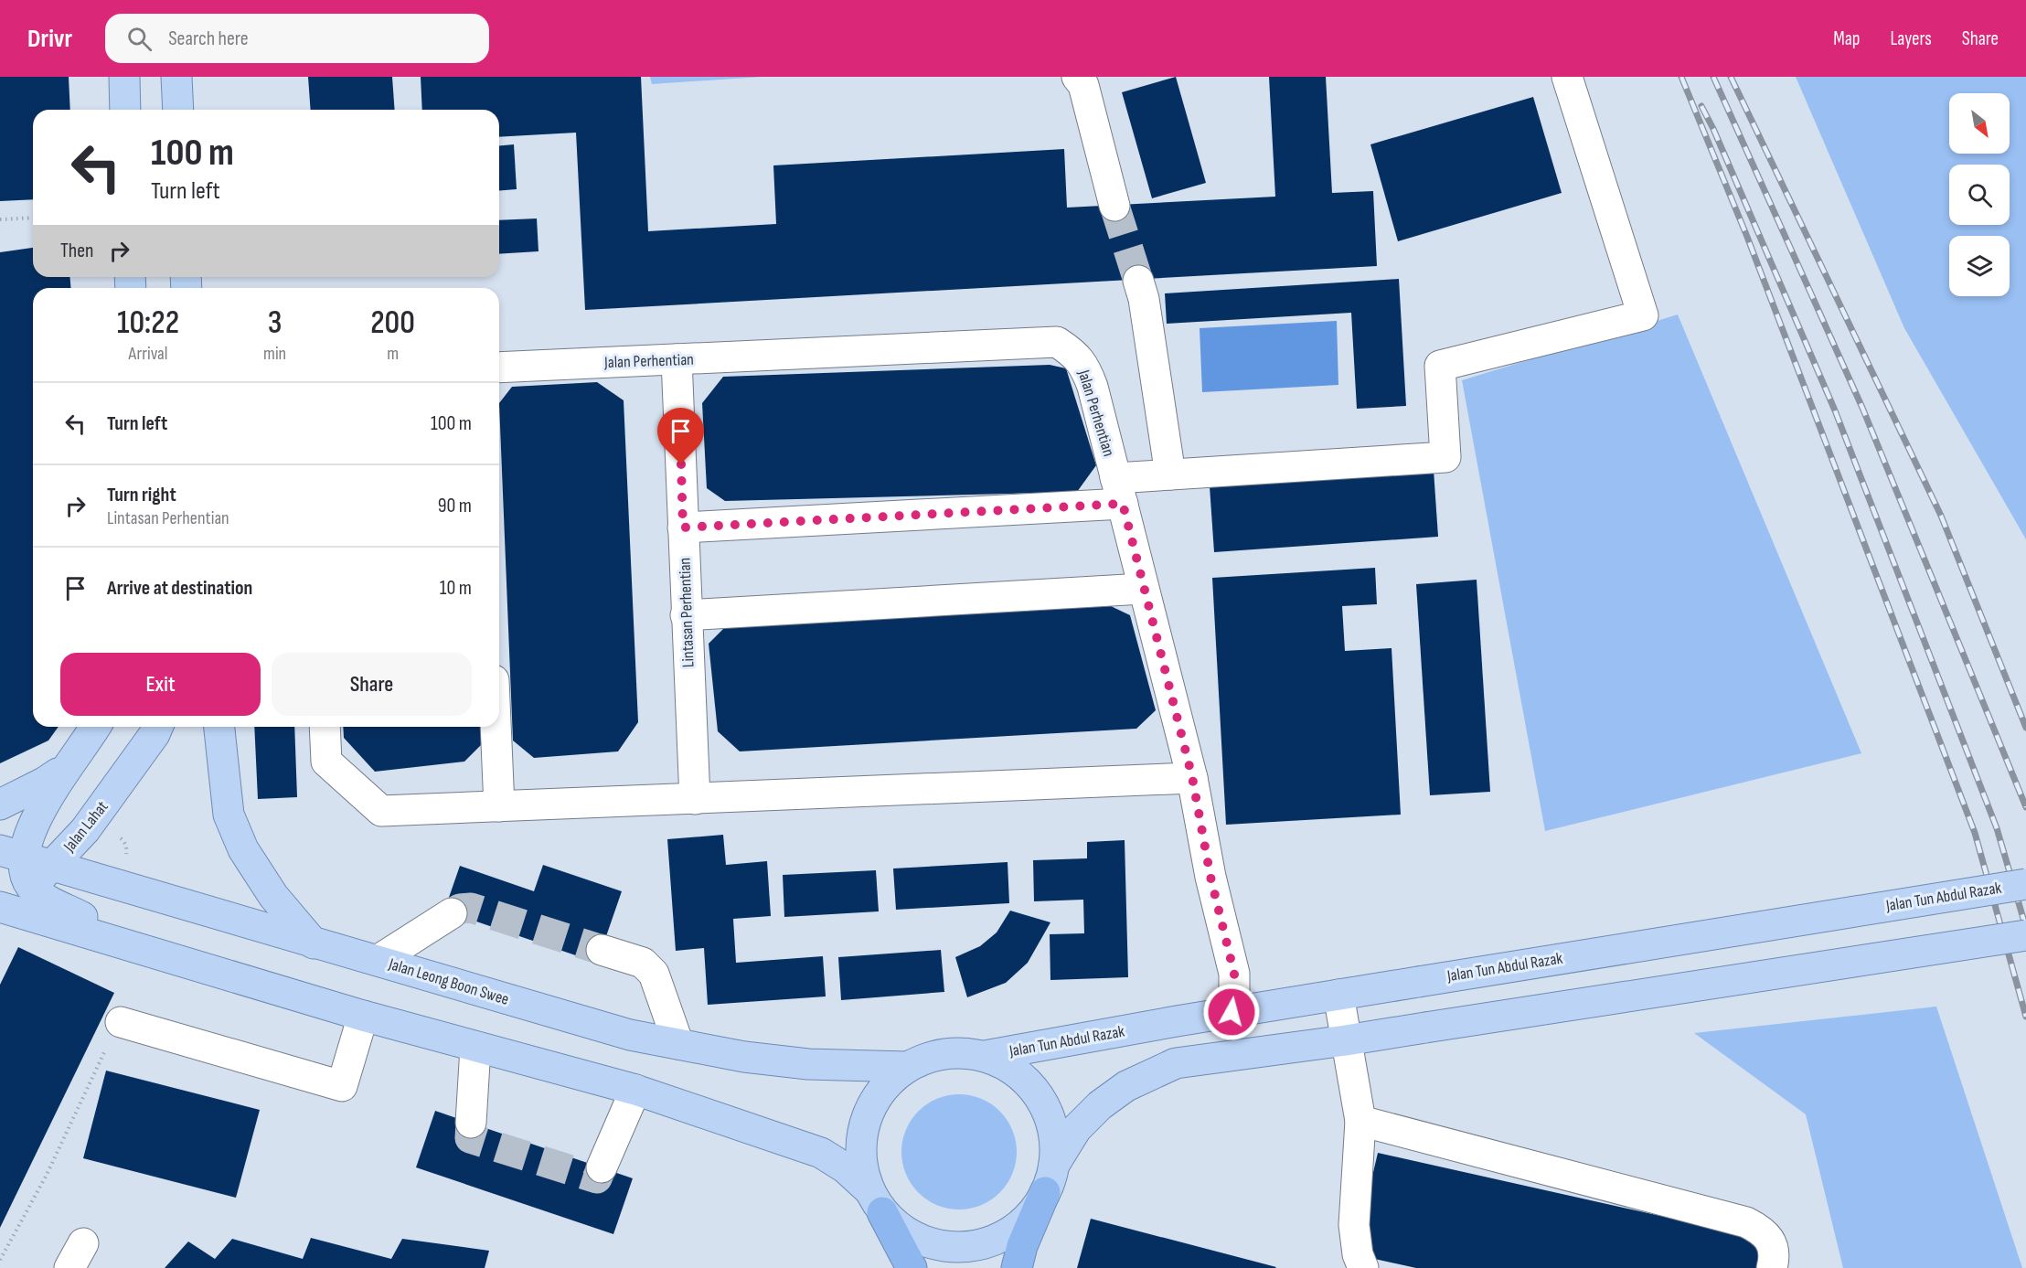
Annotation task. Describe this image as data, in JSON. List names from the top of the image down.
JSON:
{
  "streets": {
    "main road": ["Jalan Lahat", "Jalan Tun Abdul Razak", "Jalan Leong Boon Swee"],
    "street": ["Jalan Perhentian", "Lintasan Perhentian"]
  },
  "crossings": [
    ["Jalan Perhentian", "Lintasan Perhentian"],
    ["Jalan Perhentian", "Jalan Tun Abdul Razak"],
    ["Jalan Lahat", "Jalan Leong Boon Swee"],
    ["Jalan Tun Abdul Razak", "Jalan Leong Boon Swee"]
  ],
  "north": "bottom right",
  "page": {
    "header": "Drivr",
    "search": "Search here",
    "nav": ["Map", "Layers", "Share"],
    "turn": ["100 m", "Turn left"],
    "then": "Then",
    "eta": [
      "10:22",
      "Arrival",
      "3",
      "min",
      "200",
      "m"
    ],
    "list": [
      {
        "name": "Turn left",
        "value": "100 m"
      },
      {
        "name": "Turn right",
        "note": "Lintasan Perhentian",
        "value": "90 m"
      },
      {
        "name": "Arrive at destination",
        "value": "10 m"
      }
    ],
    "buttons": ["Exit", "Share"]
  }
}
